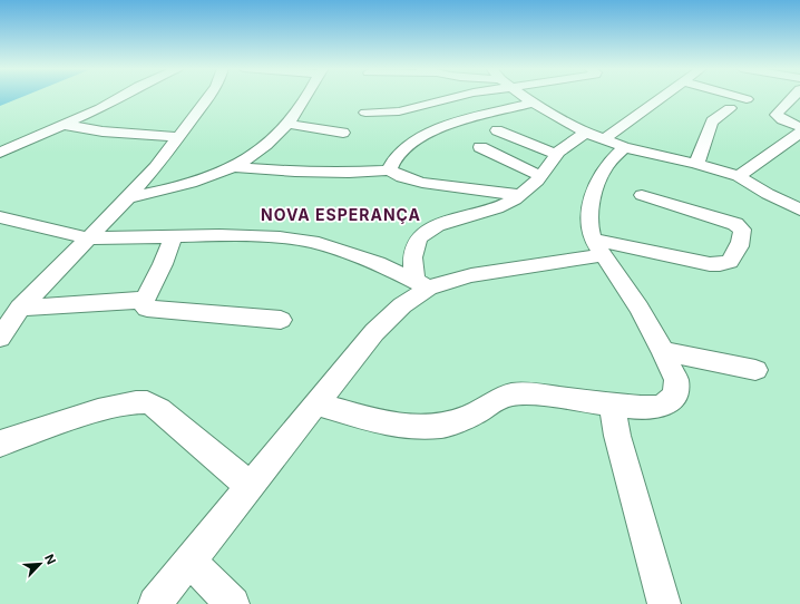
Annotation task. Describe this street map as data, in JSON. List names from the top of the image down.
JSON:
{
  "districts": ["NOVA ESPERANÇA"],
  "north": "top right"
}
